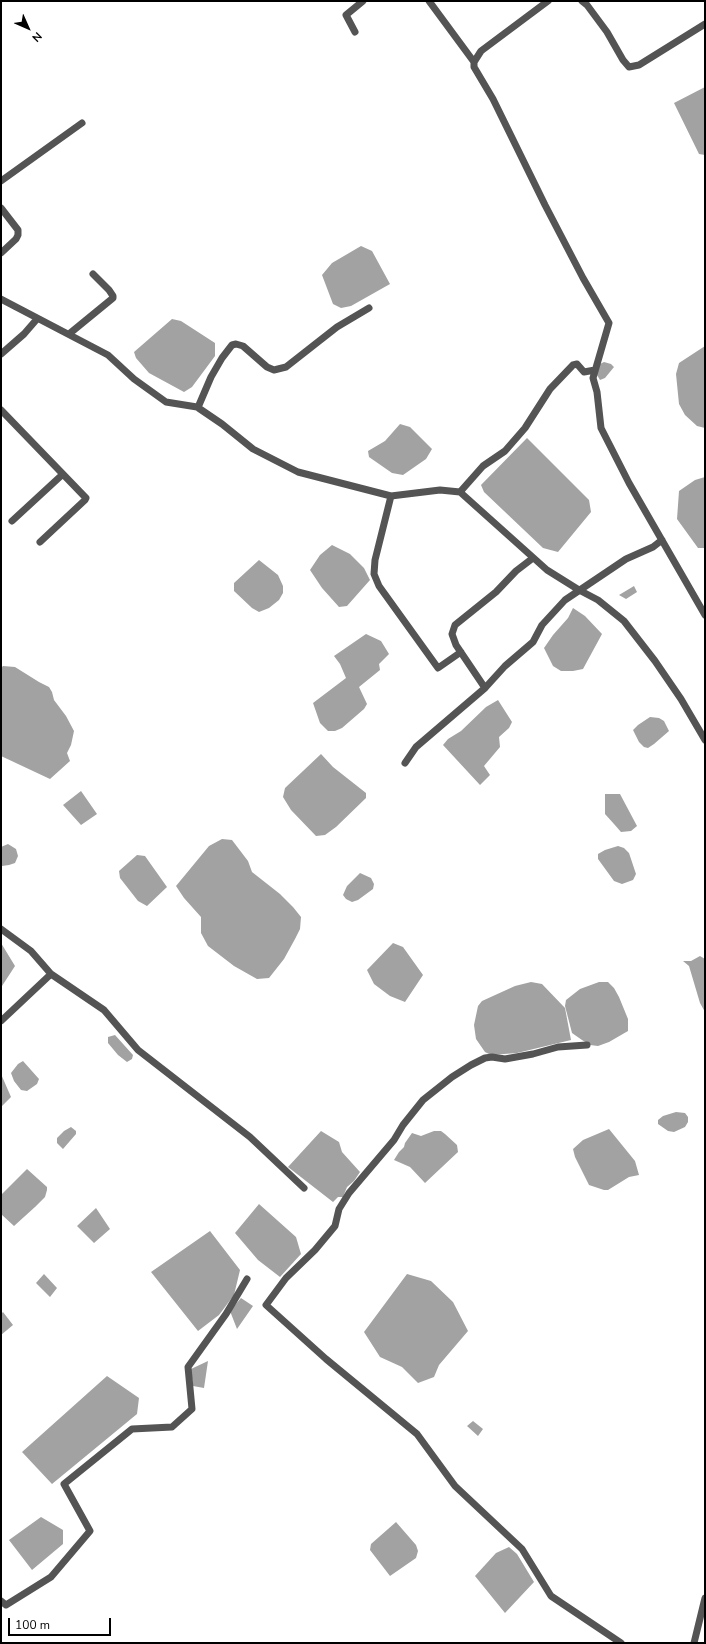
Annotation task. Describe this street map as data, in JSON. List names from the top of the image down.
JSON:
{
  "scale_bar": "100 m",
  "north": "bottom right"
}
